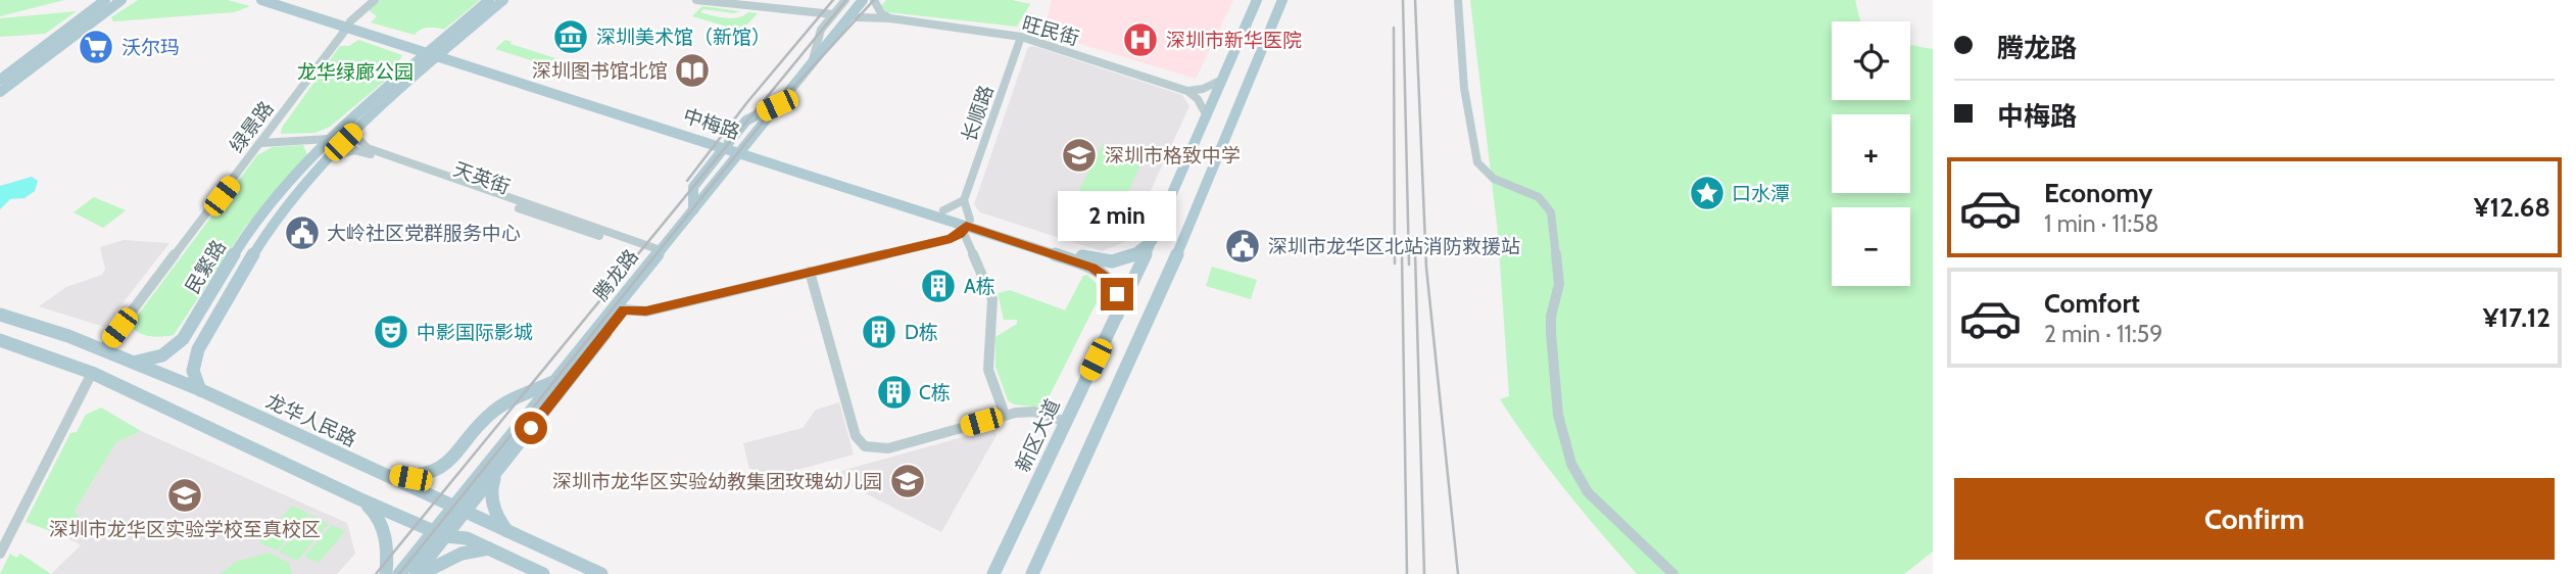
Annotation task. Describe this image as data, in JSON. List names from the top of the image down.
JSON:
{
  "streets": {
    "main road": [
      "中梅路",
      "民繁路",
      "腾龙路",
      "龙华人民路",
      "新区大道"
    ],
    "street": [
      "旺民街",
      "长顺路",
      "绿景路",
      "天英街"
    ]
  },
  "crossings": [
    ["旺民街", "长顺路"],
    ["旺民街", "腾龙路"],
    ["中梅路", "绿景路"],
    ["中梅路", "民繁路"],
    ["中梅路", "腾龙路"],
    ["中梅路", "新区大道"],
    ["绿景路", "龙华人民路"],
    ["天英街", "民繁路"],
    ["天英街", "腾龙路"],
    ["民繁路", "龙华人民路"],
    ["腾龙路", "龙华人民路"]
  ],
  "parks": ["龙华绿廊公园"],
  "places": {
    "museum": ["深圳美术馆（新馆）"],
    "hospital": ["深圳市新华医院"],
    "supermarket": ["沃尔玛"],
    "library": ["深圳图书馆北馆"],
    "school or university": ["深圳市格致中学", "深圳市龙华区实验幼教集团玫瑰幼儿园", "深圳市龙华区实验学校至真校区"],
    "place": ["口水潭"],
    "public building": ["大岭社区党群服务中心", "深圳市龙华区北站消防救援站"],
    "building": ["A栋", "D栋", "C栋"],
    "theatre": ["中影国际影城"]
  },
  "page": {
    "banner": ["腾龙路", "中梅路"],
    "map_buttons": ["+", "−"],
    "list": [
      {
        "name": "Economy",
        "note": "1 min · 11:58",
        "value": "¥12.68"
      },
      {
        "name": "Comfort",
        "note": "2 min · 11:59",
        "value": "¥17.12"
      }
    ],
    "bubble": "2 min",
    "buttons": "Confirm"
  }
}
